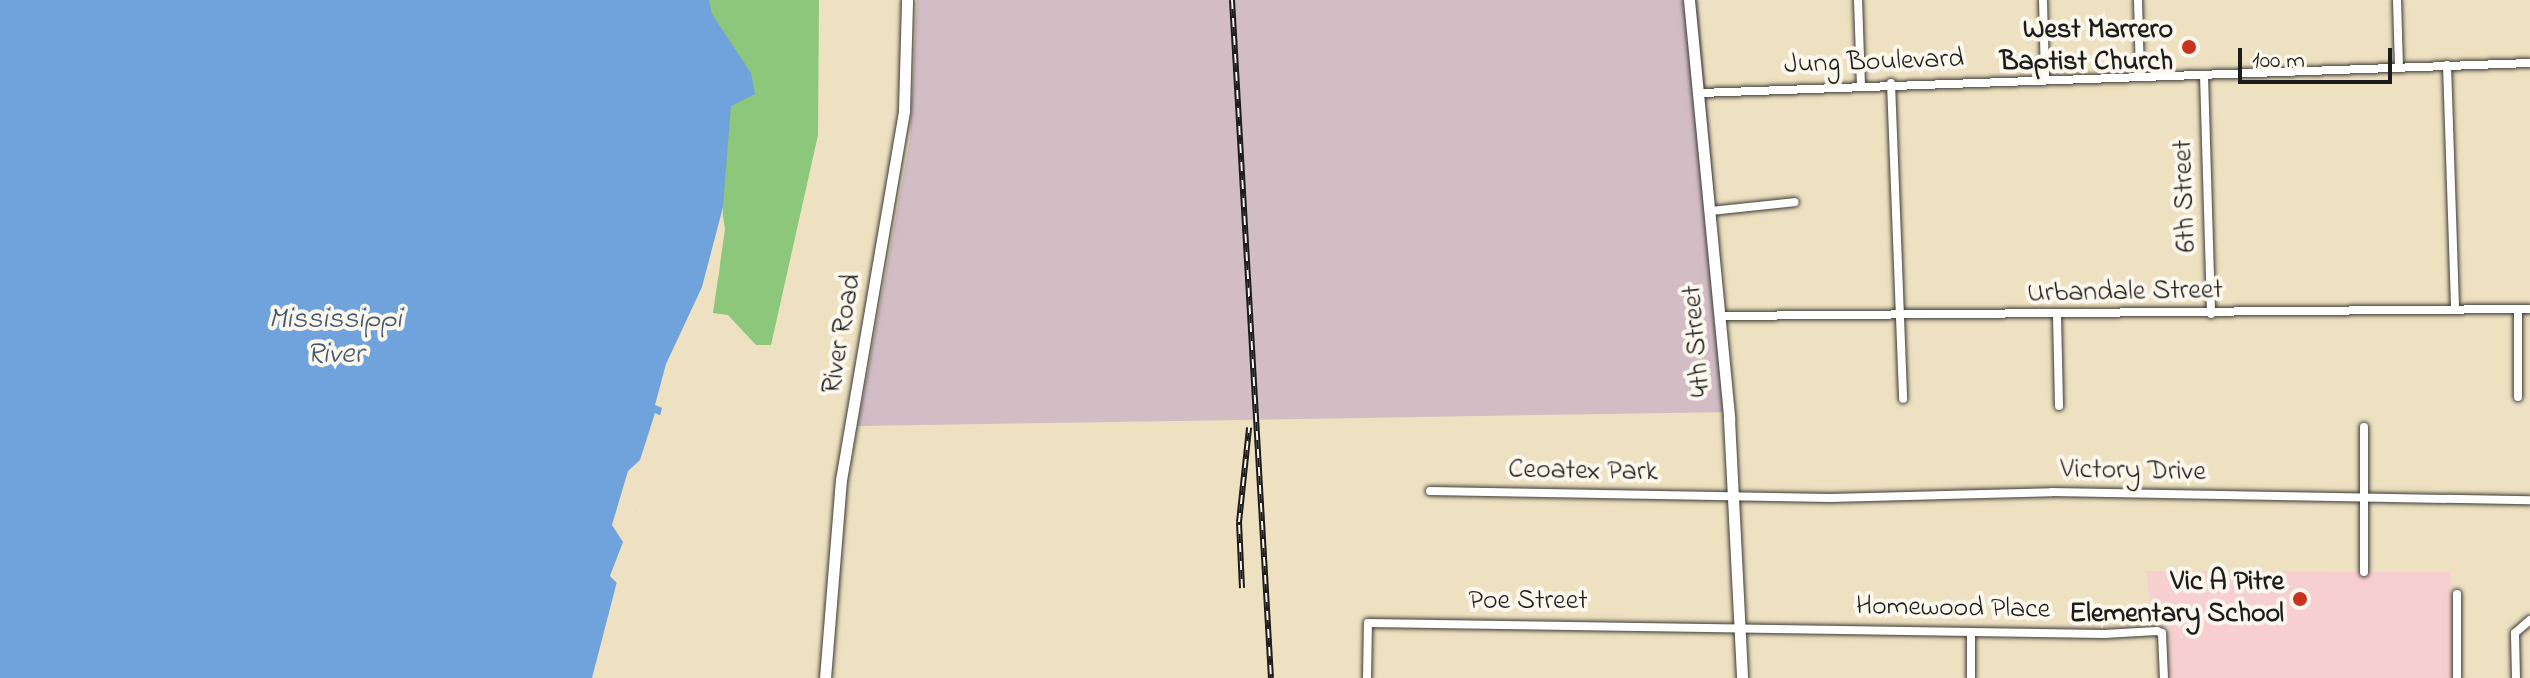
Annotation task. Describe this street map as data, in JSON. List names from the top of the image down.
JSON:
{
  "streets": {
    "main road": ["River Road", "4th Street"],
    "street": [
      "Jung Boulevard",
      "6th Street",
      "Urbandale Street",
      "Ceoatex Park",
      "Victory Drive",
      "Poe Street",
      "Homewood Place"
    ]
  },
  "crossings": [
    ["Jung Boulevard", "6th Street"],
    ["Jung Boulevard", "4th Street"],
    ["6th Street", "Urbandale Street"],
    ["Urbandale Street", "4th Street"],
    ["4th Street", "Ceoatex Park"],
    ["4th Street", "Victory Drive"],
    ["4th Street", "Poe Street"],
    ["4th Street", "Homewood Place"],
    ["Ceoatex Park", "Victory Drive"],
    ["Poe Street", "Homewood Place"]
  ],
  "water": ["Mississippi River"],
  "places": ["West Marrero Baptist Church", "Vic A Pitre Elementary School"],
  "scale_bar": "100 m"
}
